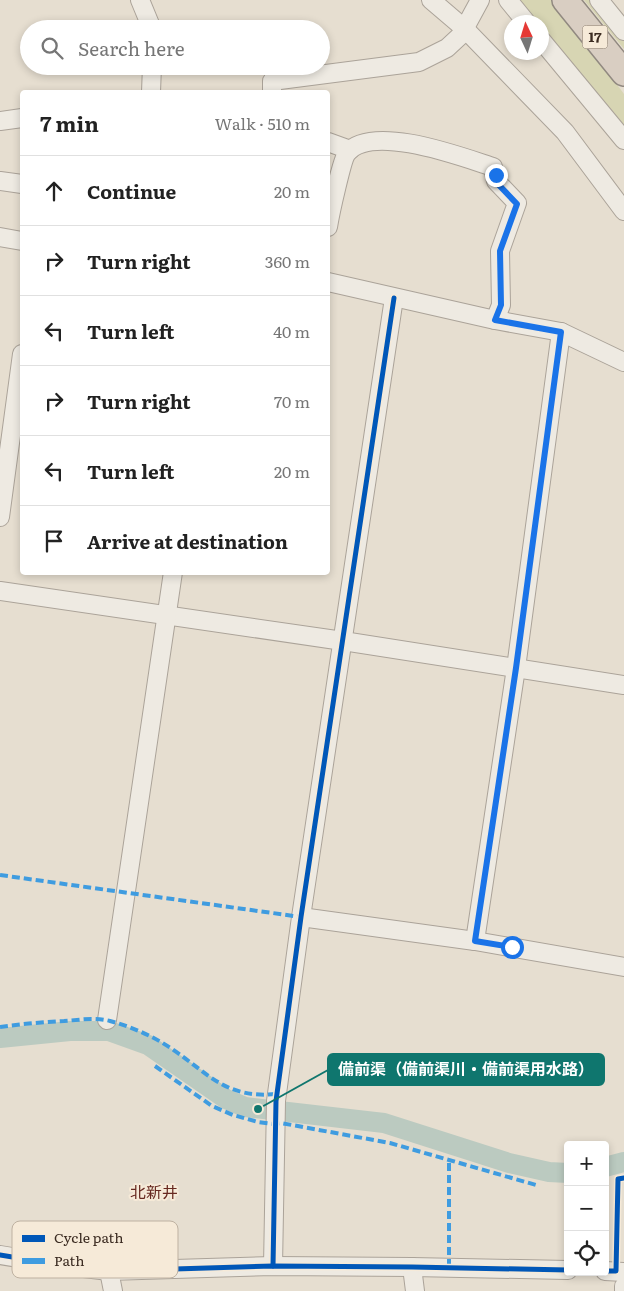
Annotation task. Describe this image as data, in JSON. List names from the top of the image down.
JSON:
{
  "streets": {
    "highway": ["17"]
  },
  "districts": ["北新井"],
  "places": ["備前渠（備前渠川・備前渠用水路）"],
  "legend": ["Cycle path", "Path"],
  "north": "top",
  "page": {
    "search": "Search here",
    "heading": ["7 min", "Walk · 510 m"],
    "list": [
      ["Continue", "20 m"],
      ["Turn right", "360 m"],
      ["Turn left", "40 m"],
      ["Turn right", "70 m"],
      ["Turn left", "20 m"],
      "Arrive at destination"
    ],
    "map_buttons": ["+", "−"]
  }
}
